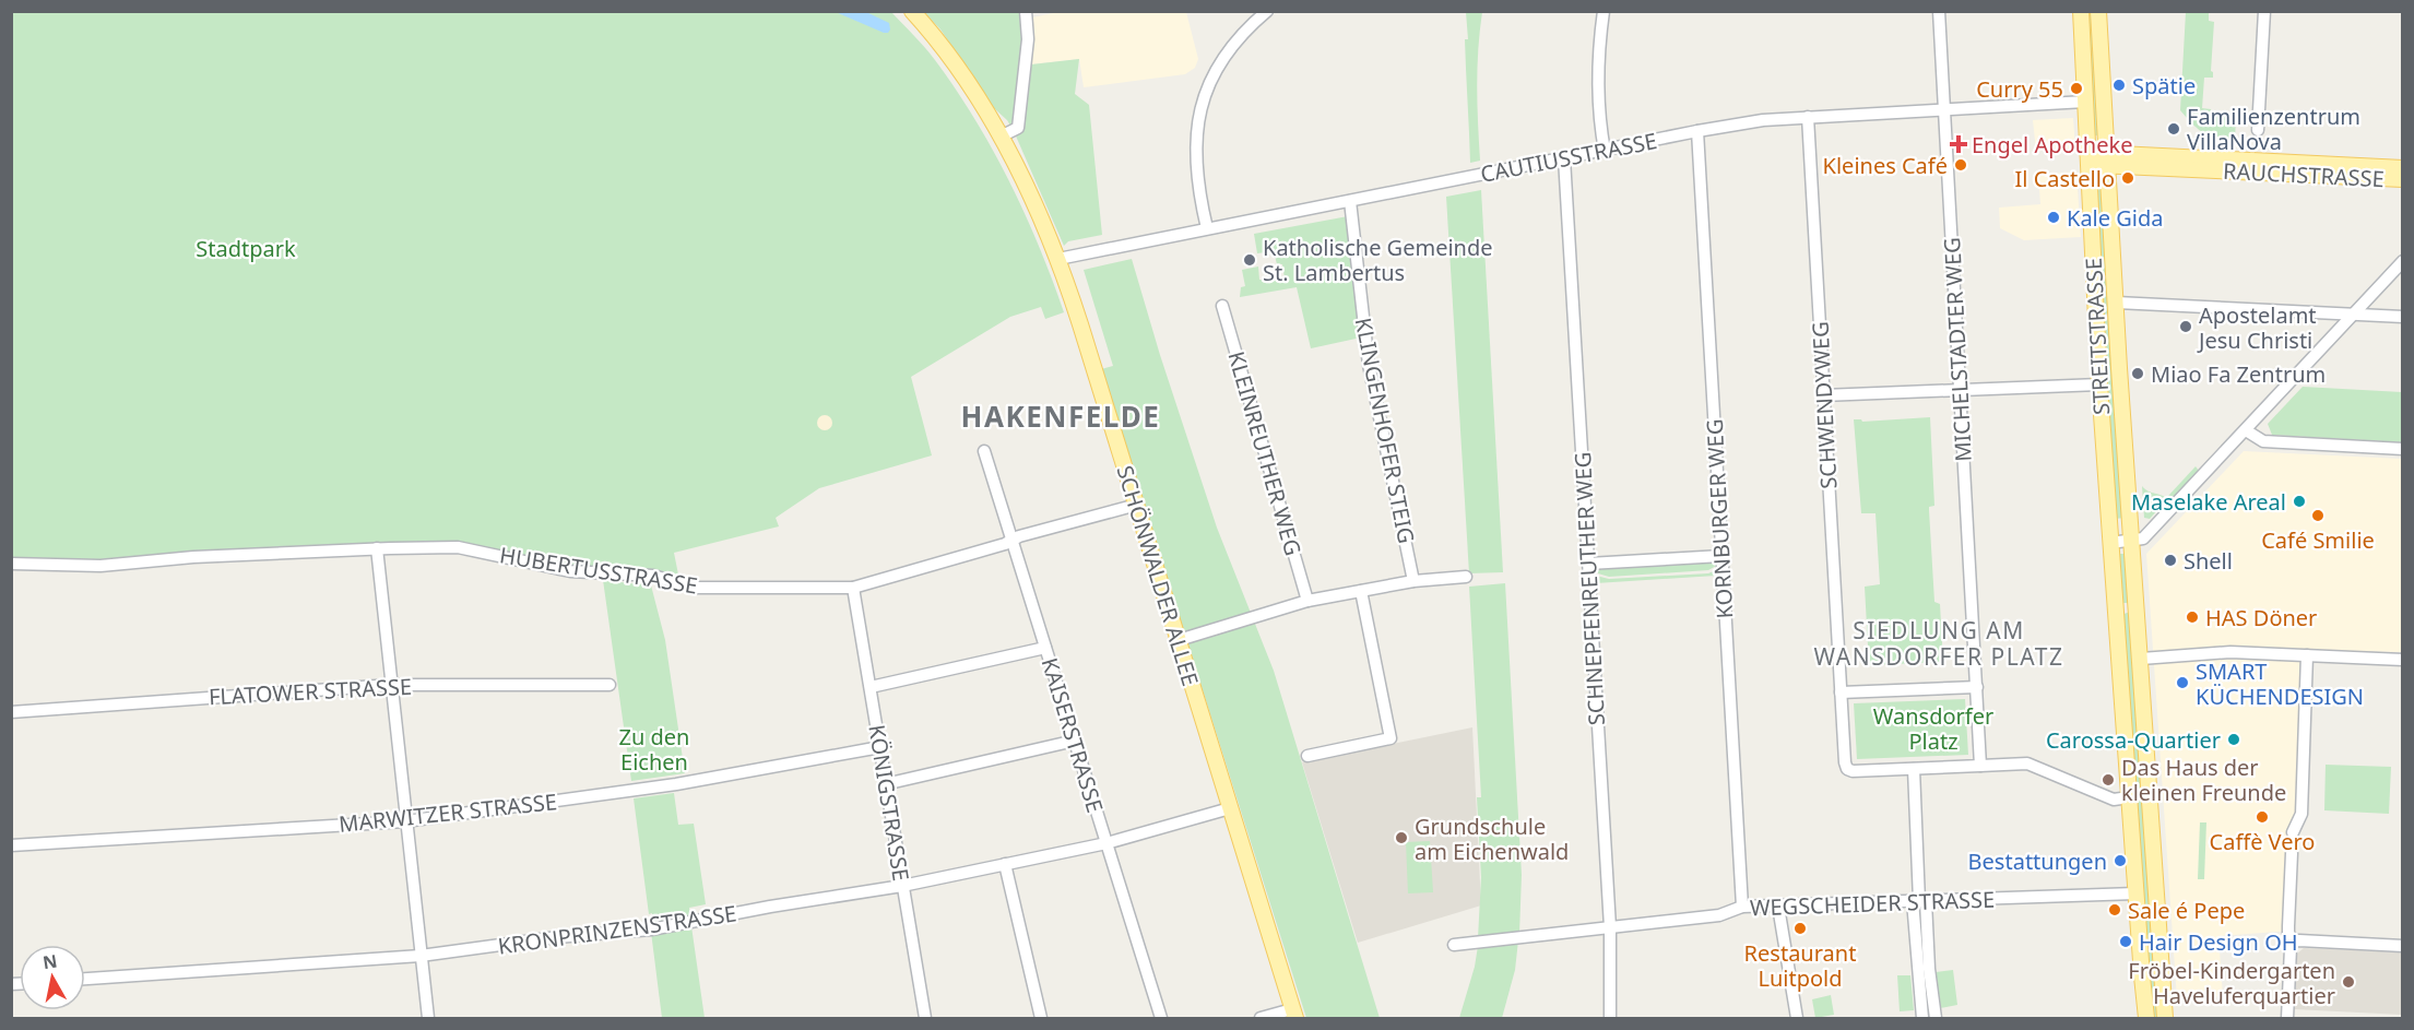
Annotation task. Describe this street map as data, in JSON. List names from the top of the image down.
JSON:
{
  "streets": {
    "main road": ["RAUCHSTRASSE", "STREITSTRASSE", "SCHÖNWALDER ALLEE"],
    "street": [
      "CAUTIUSSTRASSE",
      "MICHELSTADTER WEG",
      "SCHWENDYWEG",
      "KLINGENHOFER STEIG",
      "KLEINREUTHER WEG",
      "KORNBURGER WEG",
      "HUBERTUSSTRASSE",
      "SCHNEPFENREUTHER WEG",
      "FLATOWER STRASSE",
      "KAISERSTRASSE",
      "KÖNIGSTRASSE",
      "MARWITZER STRASSE",
      "WEGSCHEIDER STRASSE",
      "KRONPRINZENSTRASSE"
    ]
  },
  "crossings": [
    ["CAUTIUSSTRASSE", "STREITSTRASSE"],
    ["CAUTIUSSTRASSE", "MICHELSTADTER WEG"],
    ["CAUTIUSSTRASSE", "SCHWENDYWEG"],
    ["CAUTIUSSTRASSE", "KLINGENHOFER STEIG"],
    ["CAUTIUSSTRASSE", "KORNBURGER WEG"],
    ["CAUTIUSSTRASSE", "SCHÖNWALDER ALLEE"],
    ["CAUTIUSSTRASSE", "SCHNEPFENREUTHER WEG"],
    ["RAUCHSTRASSE", "STREITSTRASSE"],
    ["STREITSTRASSE", "WEGSCHEIDER STRASSE"],
    ["KORNBURGER WEG", "WEGSCHEIDER STRASSE"],
    ["HUBERTUSSTRASSE", "SCHÖNWALDER ALLEE"],
    ["HUBERTUSSTRASSE", "KAISERSTRASSE"],
    ["HUBERTUSSTRASSE", "KÖNIGSTRASSE"],
    ["SCHÖNWALDER ALLEE", "KRONPRINZENSTRASSE"],
    ["SCHNEPFENREUTHER WEG", "WEGSCHEIDER STRASSE"],
    ["KAISERSTRASSE", "KRONPRINZENSTRASSE"],
    ["KÖNIGSTRASSE", "MARWITZER STRASSE"],
    ["KÖNIGSTRASSE", "KRONPRINZENSTRASSE"]
  ],
  "districts": ["HAKENFELDE", "SIEDLUNG AM WANSDORFER PLATZ"],
  "parks": ["Stadtpark", "Wansdorfer Platz", "Zu den Eichen"],
  "places": {
    "other": [
      "Spätie",
      "Curry 55",
      "Familienzentrum VillaNova",
      "Kleines Café",
      "Il Castello",
      "Kale Gida",
      "Katholische Gemeinde St. Lambertus",
      "Apostelamt Jesu Christi",
      "Miao Fa Zentrum",
      "Maselake Areal",
      "Café Smilie",
      "Shell",
      "HAS Döner",
      "SMART KÜCHENDESIGN",
      "Carossa-Quartier",
      "Das Haus der kleinen Freunde",
      "Caffè Vero",
      "Grundschule am Eichenwald",
      "Bestattungen",
      "Sale é Pepe",
      "Restaurant Luitpold",
      "Hair Design OH",
      "Fröbel-Kindergarten Haveluferquartier"
    ],
    "health": ["Engel Apotheke"]
  },
  "north": "top"
}
